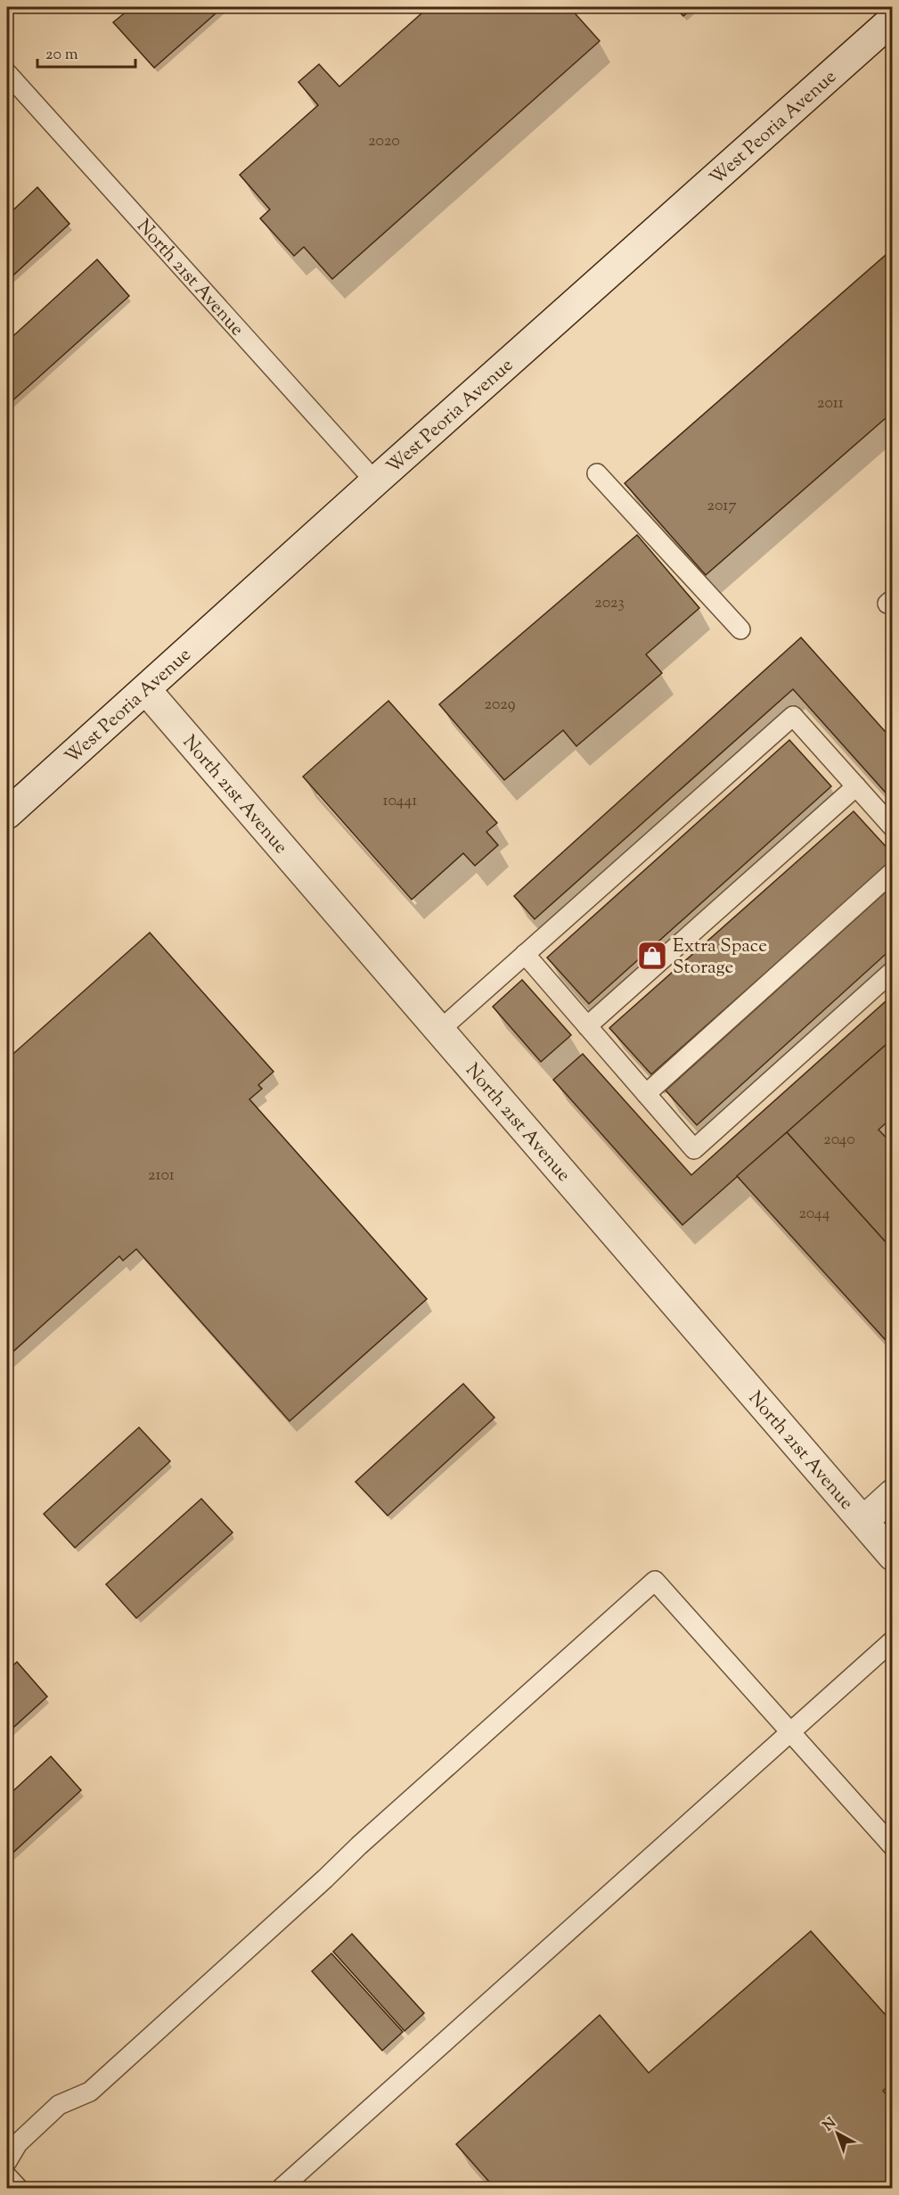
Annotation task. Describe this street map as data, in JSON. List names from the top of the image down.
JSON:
{
  "streets": {
    "street": ["West Peoria Avenue", "North 21st Avenue"]
  },
  "crossings": [
    ["West Peoria Avenue", "North 21st Avenue"]
  ],
  "places": {
    "shop": ["Extra Space Storage"]
  },
  "house_numbers": [
    "2020",
    "2011",
    "2017",
    "2023",
    "2029",
    "10441",
    "2040",
    "2101",
    "2044"
  ],
  "scale_bar": "20 m",
  "north": "top left"
}
